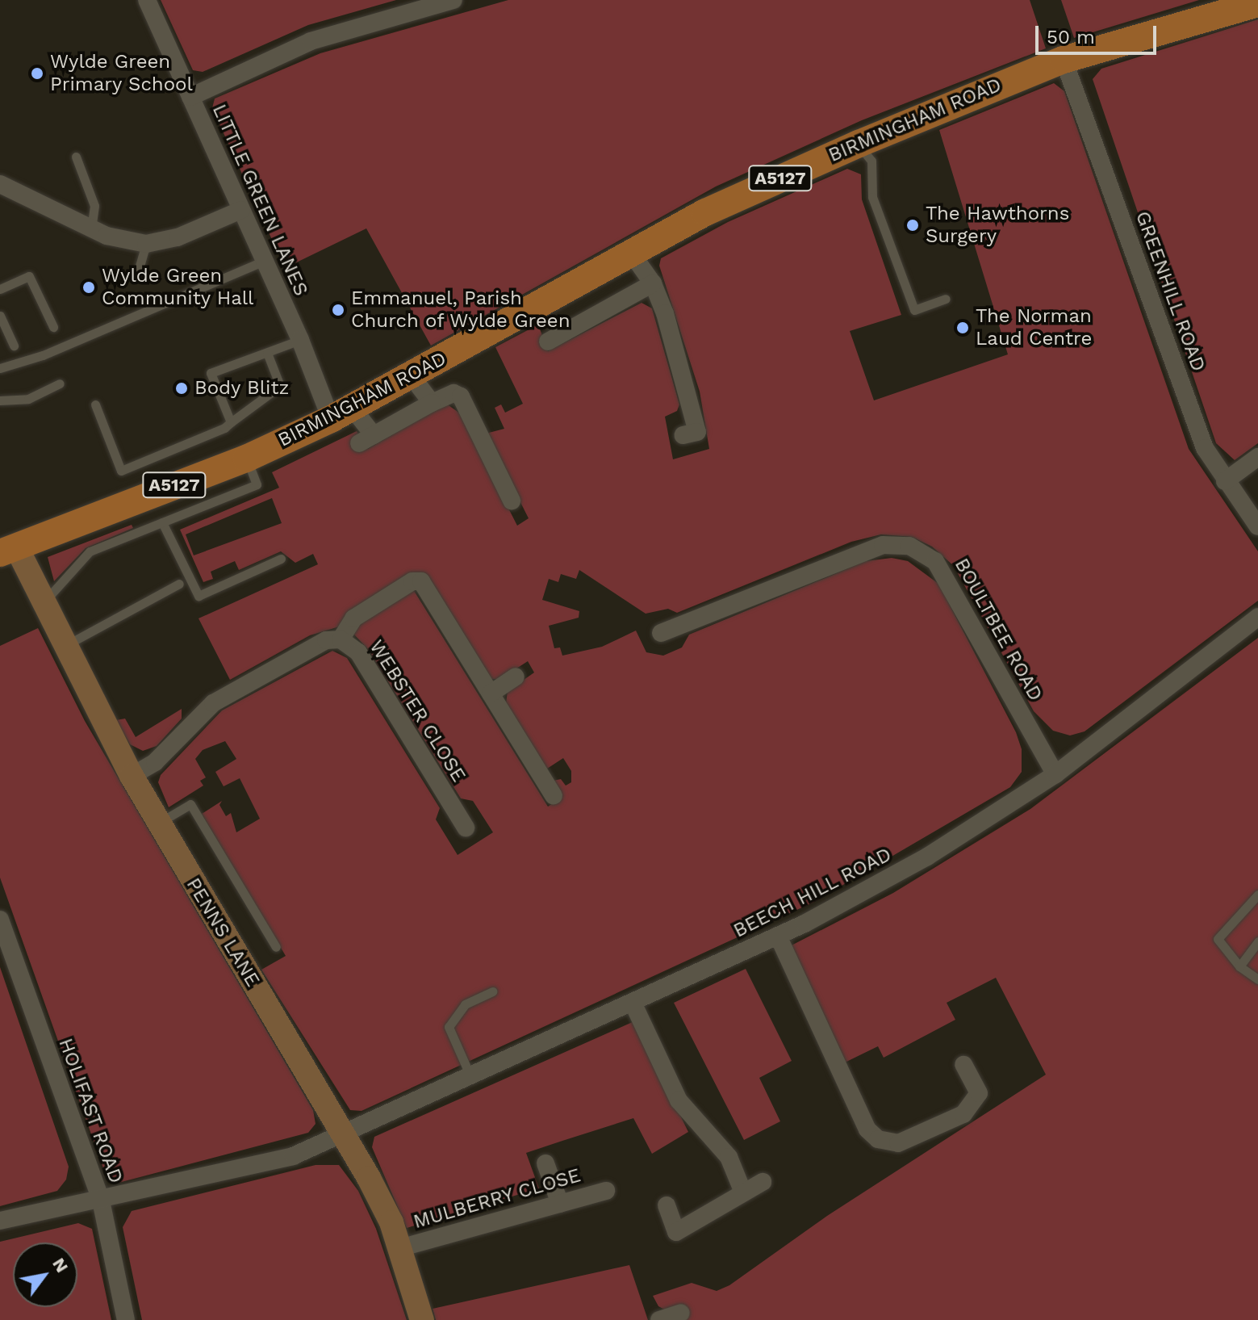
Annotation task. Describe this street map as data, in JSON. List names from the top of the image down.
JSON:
{
  "streets": {
    "main road": ["BIRMINGHAM ROAD", "A5127", "PENNS LANE"],
    "street": [
      "LITTLE GREEN LANES",
      "GREENHILL ROAD",
      "BOULTBEE ROAD",
      "WEBSTER CLOSE",
      "BEECH HILL ROAD",
      "HOLIFAST ROAD",
      "MULBERRY CLOSE"
    ]
  },
  "crossings": [
    ["BIRMINGHAM ROAD", "LITTLE GREEN LANES"],
    ["BIRMINGHAM ROAD", "GREENHILL ROAD"],
    ["BIRMINGHAM ROAD", "PENNS LANE"],
    ["BOULTBEE ROAD", "BEECH HILL ROAD"],
    ["WEBSTER CLOSE", "PENNS LANE"],
    ["BEECH HILL ROAD", "PENNS LANE"],
    ["BEECH HILL ROAD", "HOLIFAST ROAD"],
    ["PENNS LANE", "MULBERRY CLOSE"]
  ],
  "places": [
    "Wylde Green Primary School",
    "The Hawthorns Surgery",
    "Wylde Green Community Hall",
    "Emmanuel, Parish Church of Wylde Green",
    "The Norman Laud Centre",
    "Body Blitz"
  ],
  "scale_bar": "50 m",
  "north": "top right"
}
